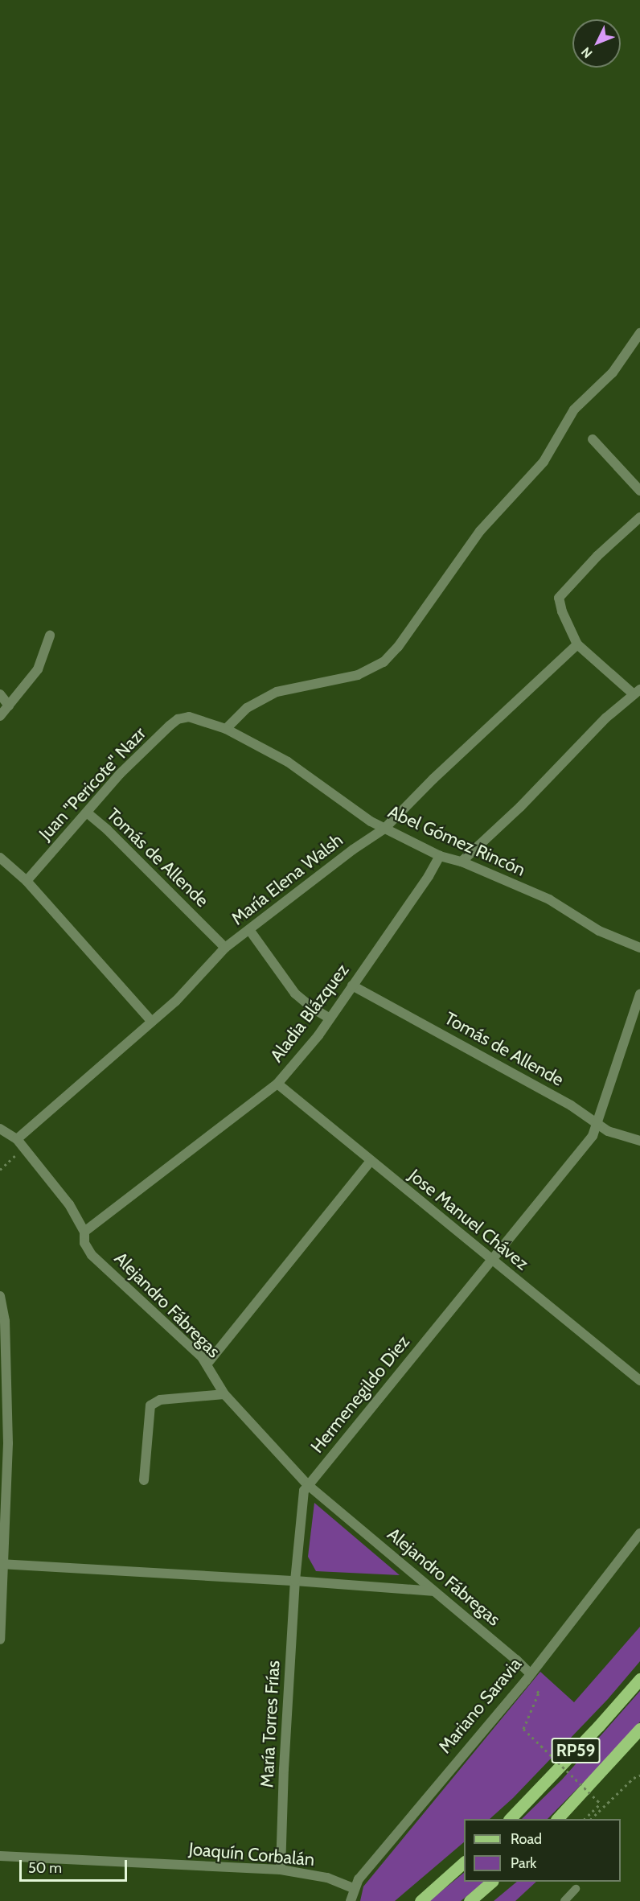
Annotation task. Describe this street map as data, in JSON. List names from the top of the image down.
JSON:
{
  "streets": {
    "main road": ["RP59"],
    "street": [
      "Juan \"Pericote\" Nazr",
      "Abel Gómez Rincón",
      "Tomás de Allende",
      "María Elena Walsh",
      "Aladia Blázquez",
      "Jose Manuel Chávez",
      "Alejandro Fábregas",
      "Hermenegildo Diez",
      "Mariano Saravia",
      "María Torres Frías",
      "Joaquín Corbalán"
    ]
  },
  "crossings": [
    ["Juan \"Pericote\" Nazr", "Abel Gómez Rincón"],
    ["Juan \"Pericote\" Nazr", "Tomás de Allende"],
    ["Abel Gómez Rincón", "María Elena Walsh"],
    ["Abel Gómez Rincón", "Aladia Blázquez"],
    ["Tomás de Allende", "María Elena Walsh"],
    ["Tomás de Allende", "Aladia Blázquez"],
    ["Tomás de Allende", "Hermenegildo Diez"],
    ["María Elena Walsh", "Alejandro Fábregas"],
    ["Aladia Blázquez", "Jose Manuel Chávez"],
    ["Aladia Blázquez", "Alejandro Fábregas"],
    ["Jose Manuel Chávez", "Hermenegildo Diez"],
    ["Alejandro Fábregas", "Hermenegildo Diez"],
    ["Alejandro Fábregas", "Mariano Saravia"],
    ["Hermenegildo Diez", "María Torres Frías"],
    ["Mariano Saravia", "Joaquín Corbalán"],
    ["María Torres Frías", "Joaquín Corbalán"]
  ],
  "legend": ["Road", "Park"],
  "scale_bar": "50 m",
  "north": "bottom left"
}
